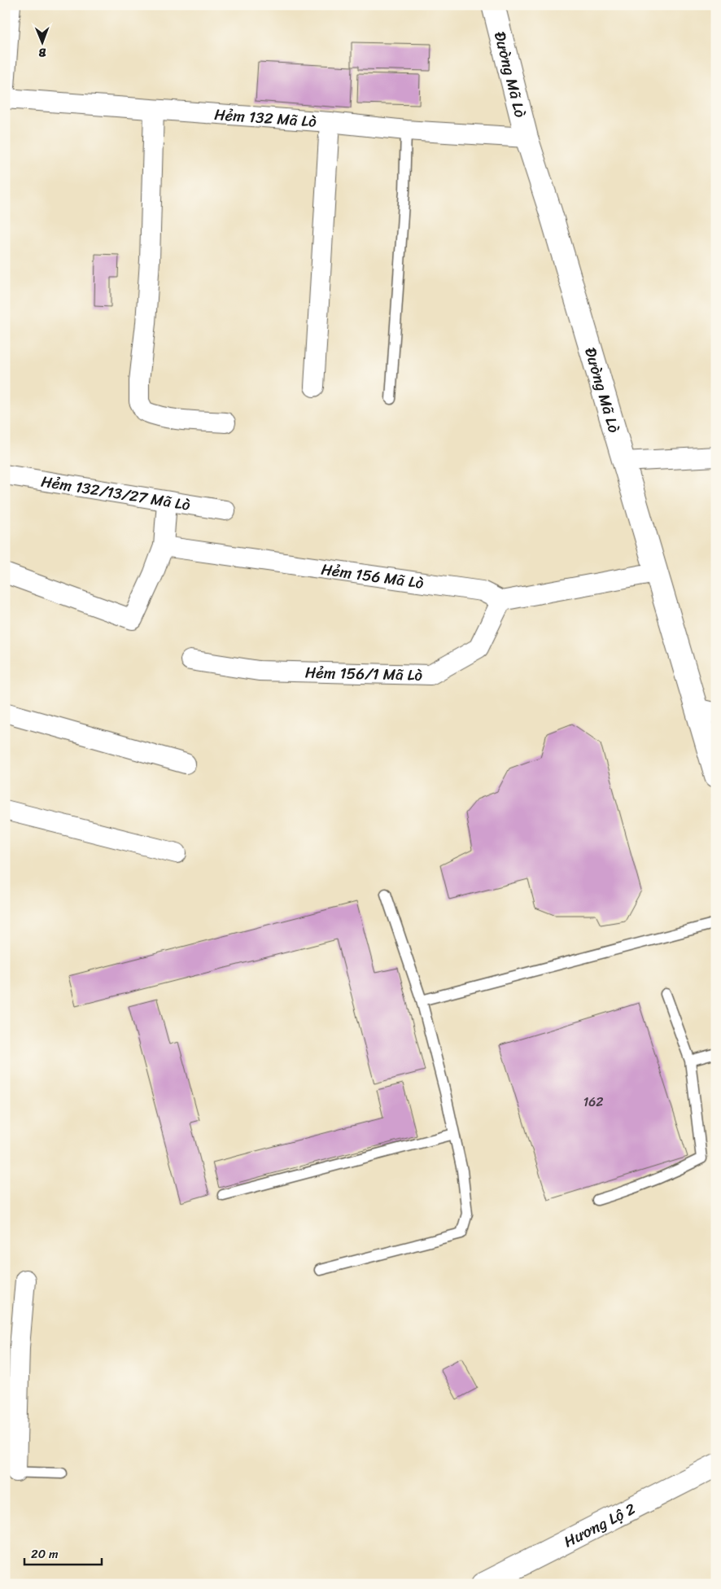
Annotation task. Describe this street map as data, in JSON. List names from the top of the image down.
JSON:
{
  "streets": {
    "main road": ["Đường Mã Lò", "Hương Lộ 2"],
    "street": [
      "Hẻm 132 Mã Lò",
      "Hẻm 132/13/27 Mã Lò",
      "Hẻm 156 Mã Lò",
      "Hẻm 156/1 Mã Lò"
    ]
  },
  "crossings": [
    ["Đường Mã Lò", "Hẻm 132 Mã Lò"],
    ["Hẻm 156 Mã Lò", "Hẻm 156/1 Mã Lò"]
  ],
  "house_numbers": ["162"],
  "scale_bar": "20 m",
  "north": "bottom"
}
